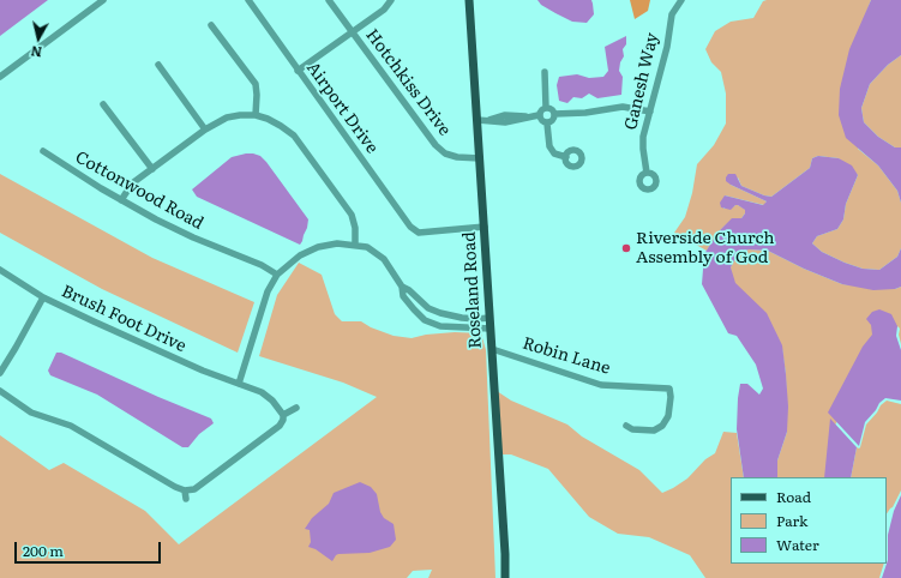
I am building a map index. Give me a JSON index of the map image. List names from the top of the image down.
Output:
{
  "streets": {
    "main road": ["Roseland Road"],
    "street": [
      "Ganesh Way",
      "Hotchkiss Drive",
      "Airport Drive",
      "Cottonwood Road",
      "Brush Foot Drive",
      "Robin Lane"
    ]
  },
  "crossings": [
    ["Hotchkiss Drive", "Roseland Road"],
    ["Airport Drive", "Roseland Road"],
    ["Roseland Road", "Robin Lane"]
  ],
  "places": ["Riverside Church Assembly of God"],
  "legend": ["Road", "Park", "Water"],
  "scale_bar": "200 m",
  "north": "bottom"
}
